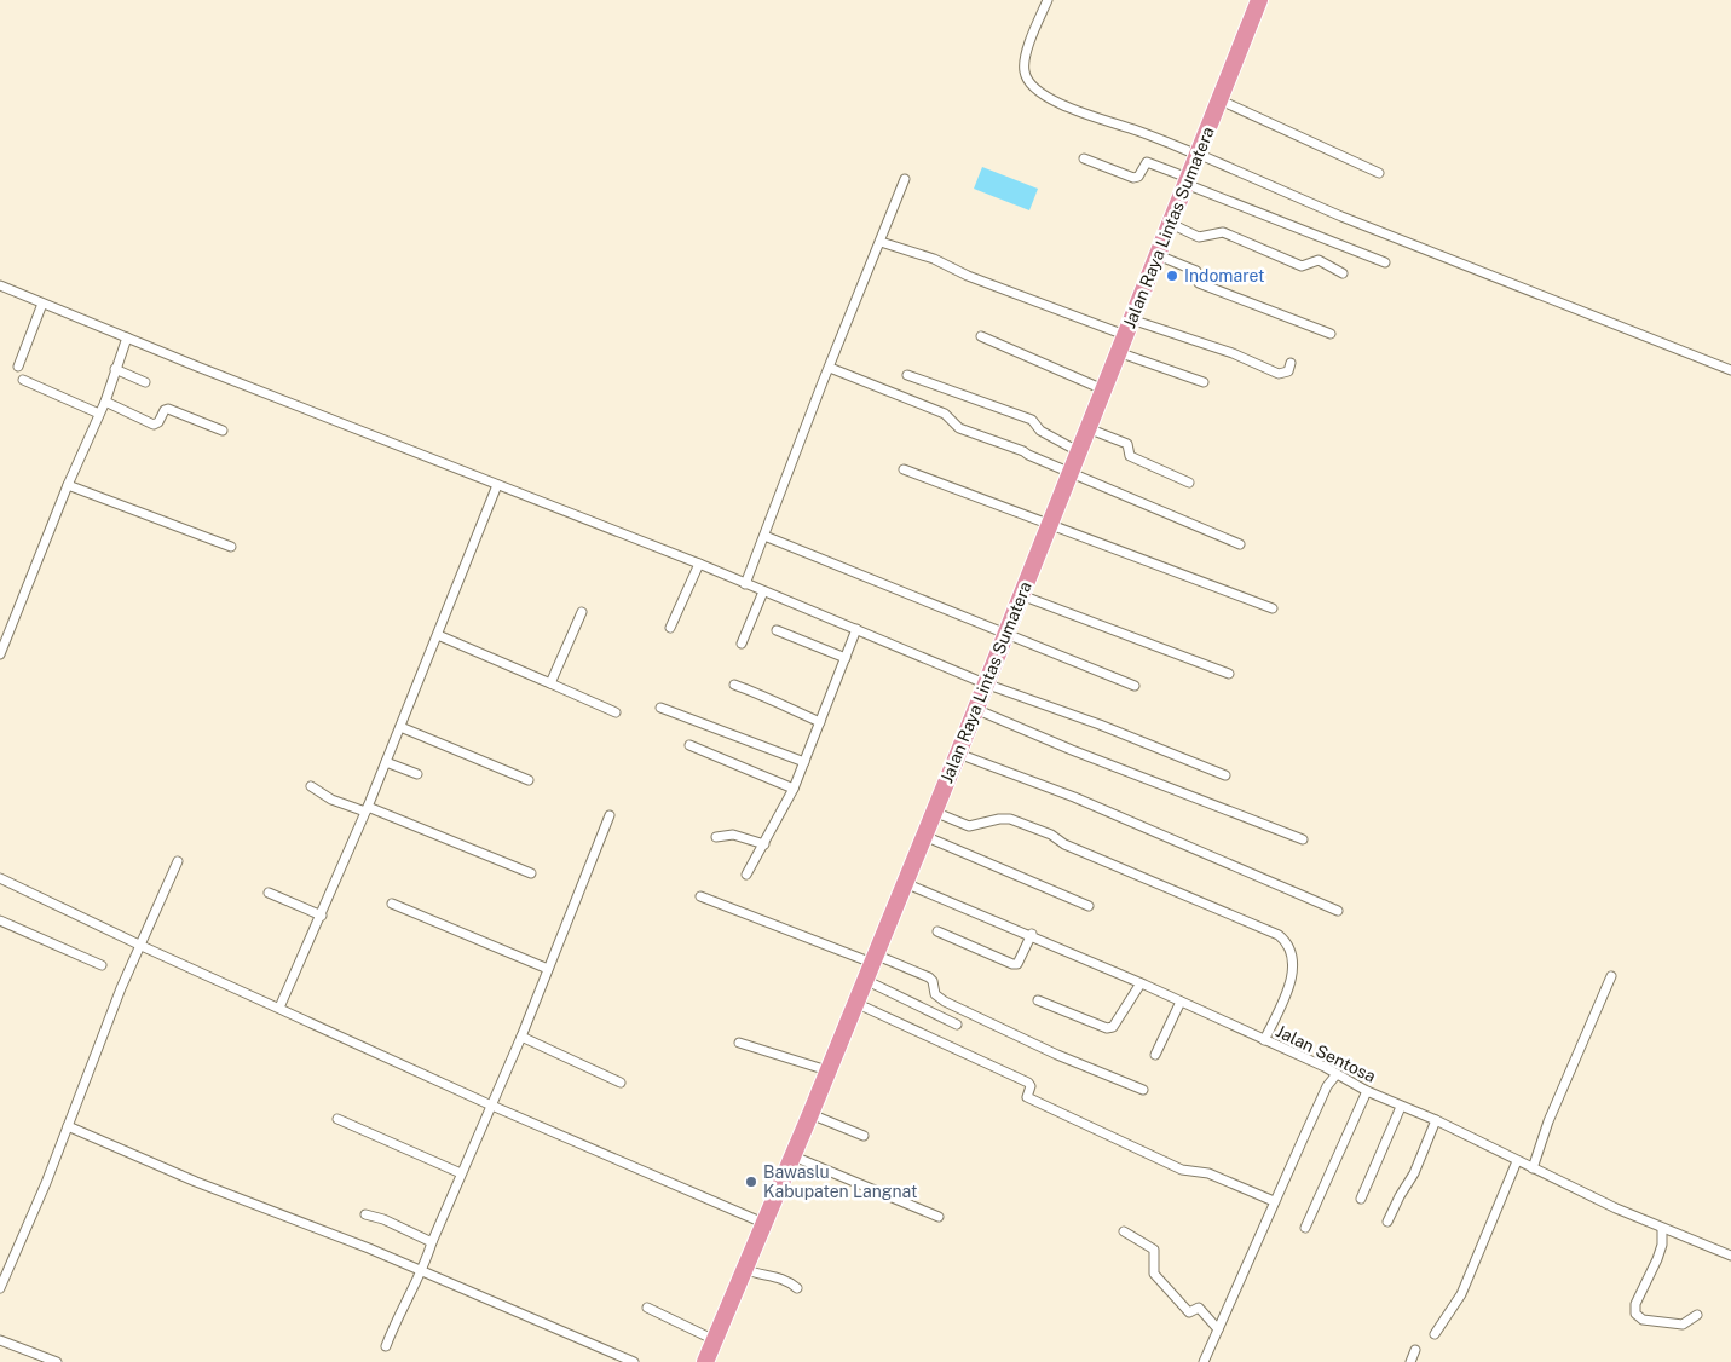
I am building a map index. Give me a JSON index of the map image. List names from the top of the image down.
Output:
{
  "streets": {
    "highway": ["Jalan Raya Lintas Sumatera"],
    "street": ["Jalan Sentosa"]
  },
  "crossings": [
    ["Jalan Raya Lintas Sumatera", "Jalan Sentosa"]
  ],
  "places": ["Indomaret", "Bawaslu Kabupaten Langnat"]
}
